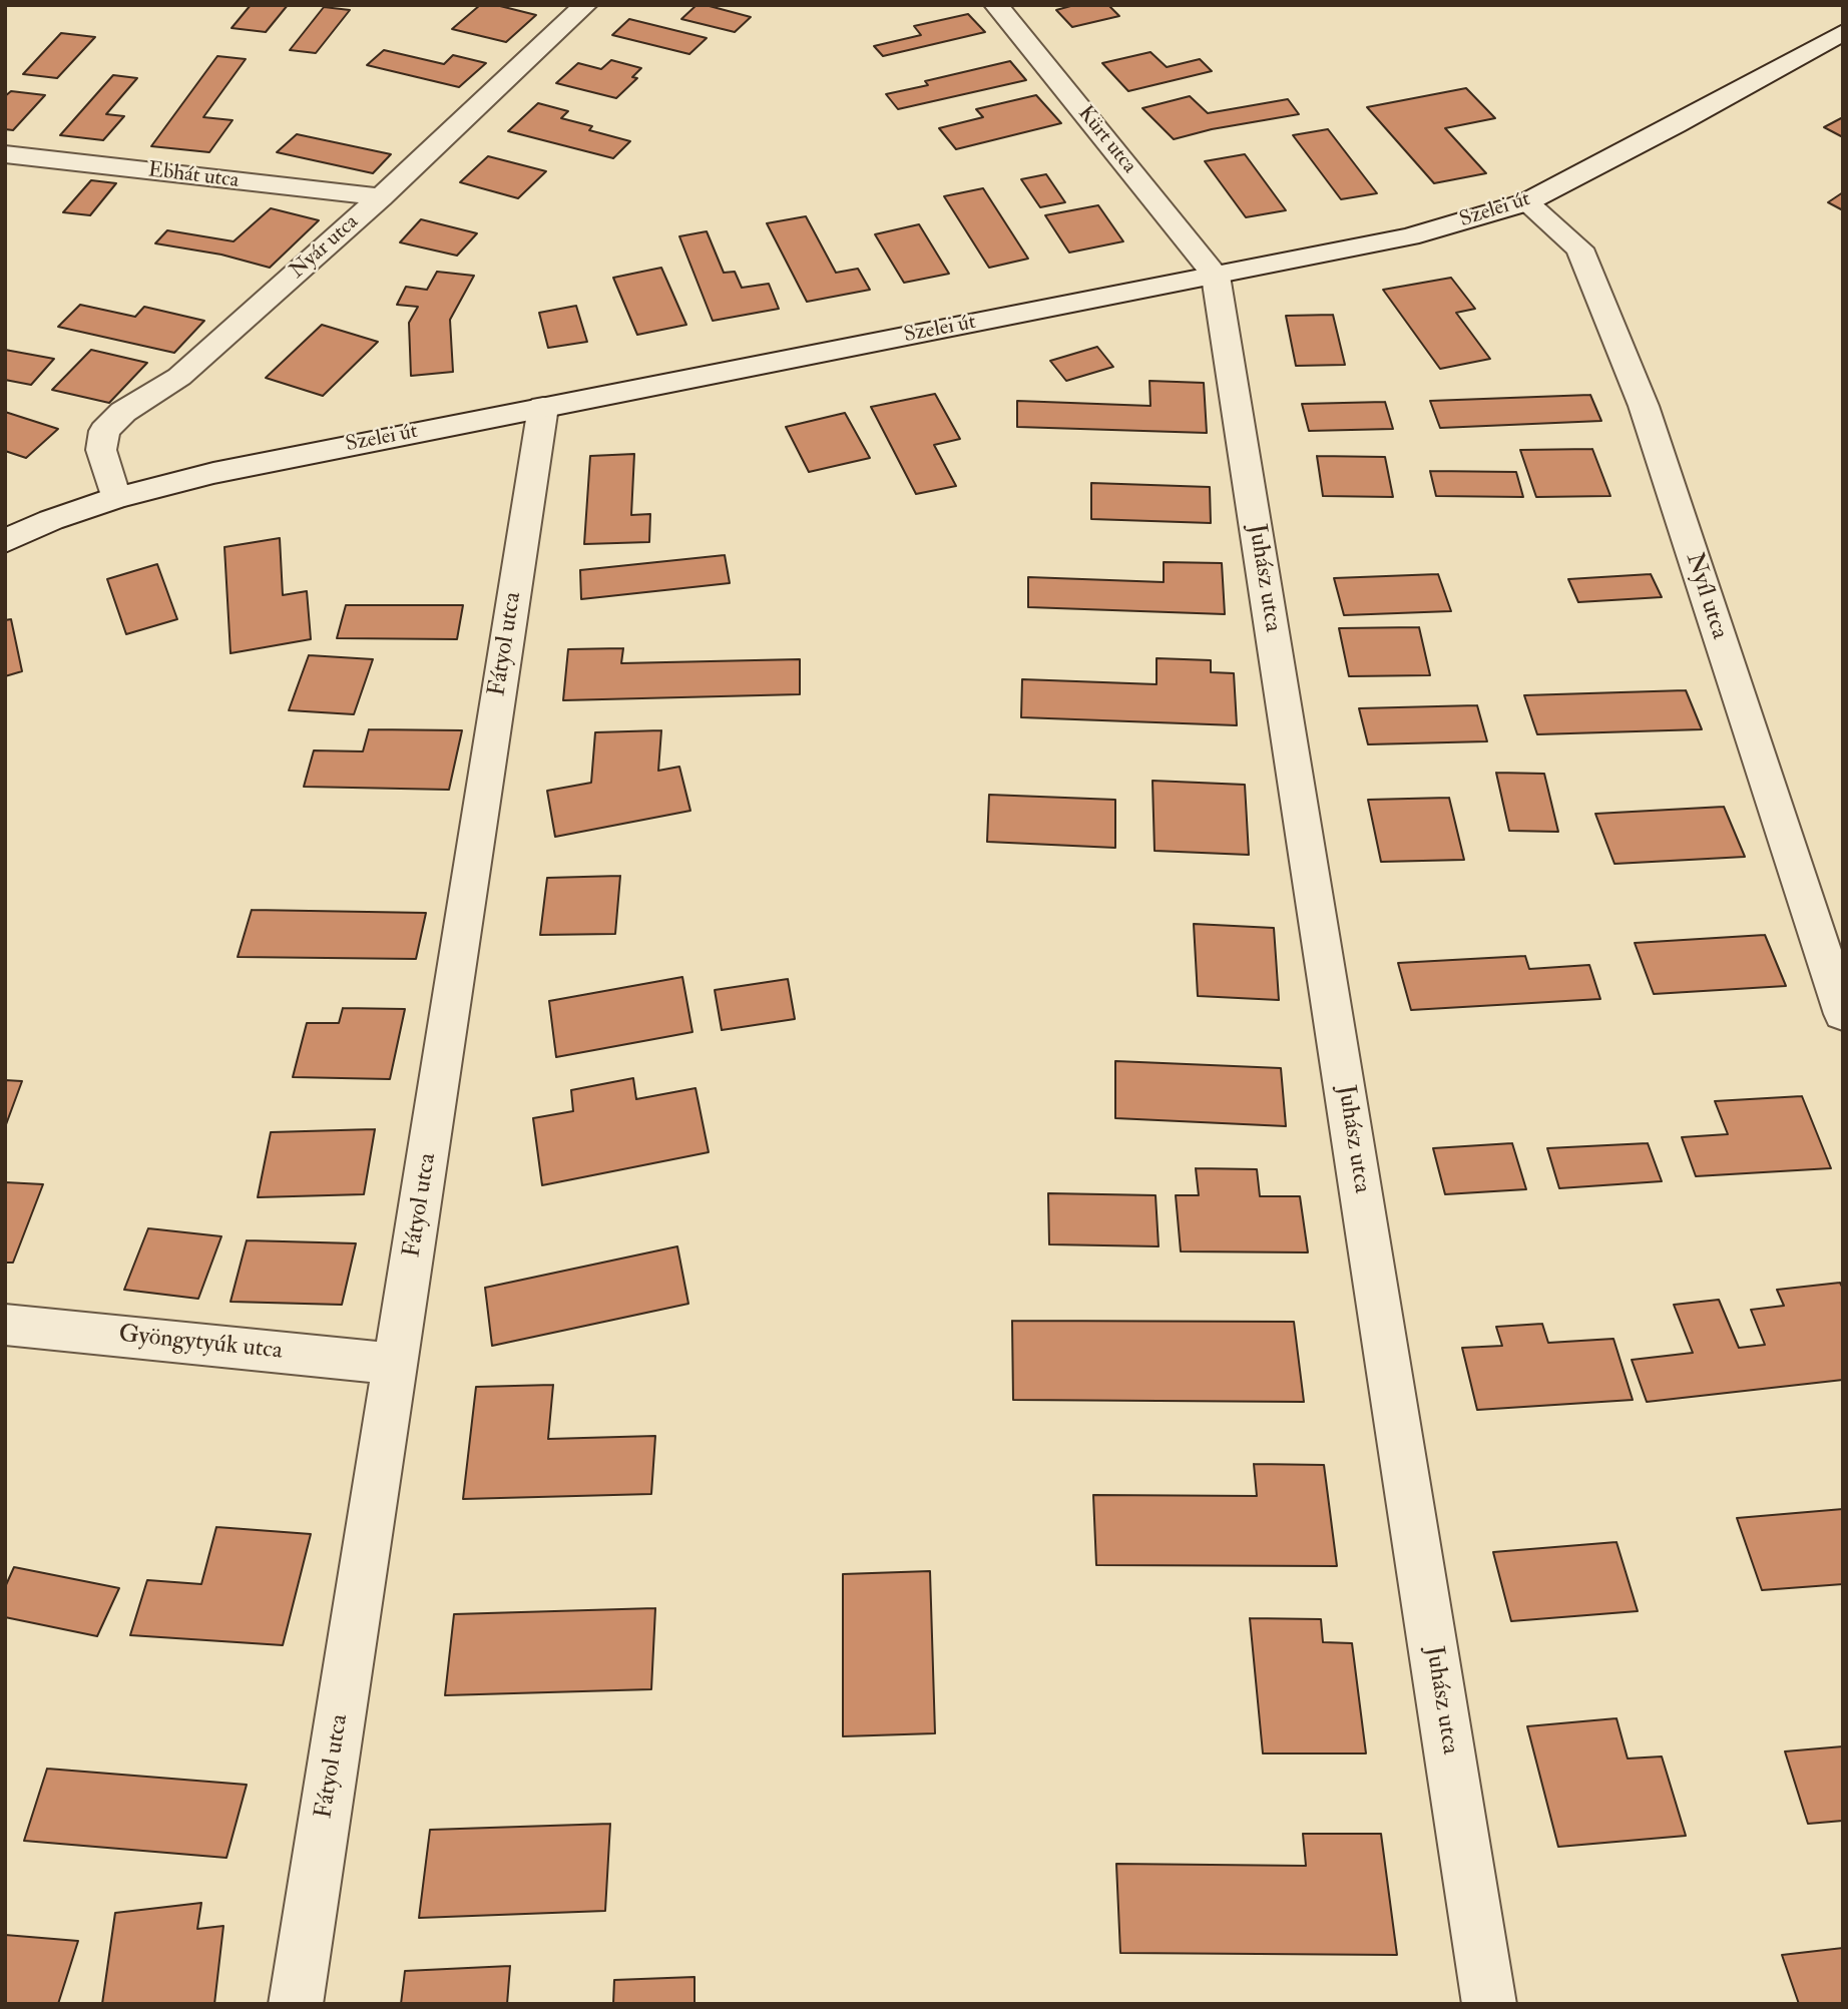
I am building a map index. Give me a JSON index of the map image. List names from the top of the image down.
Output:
{
  "streets": {
    "street": [
      "Kürt utca",
      "Ebhát utca",
      "Szelei út",
      "Nyár utca",
      "Juhász utca",
      "Nyíl utca",
      "Fátyol utca",
      "Gyöngytyúk utca"
    ]
  },
  "crossings": [
    ["Kürt utca", "Szelei út"],
    ["Kürt utca", "Juhász utca"],
    ["Ebhát utca", "Nyár utca"],
    ["Szelei út", "Nyár utca"],
    ["Szelei út", "Juhász utca"],
    ["Szelei út", "Nyíl utca"],
    ["Szelei út", "Fátyol utca"],
    ["Fátyol utca", "Gyöngytyúk utca"]
  ]
}
